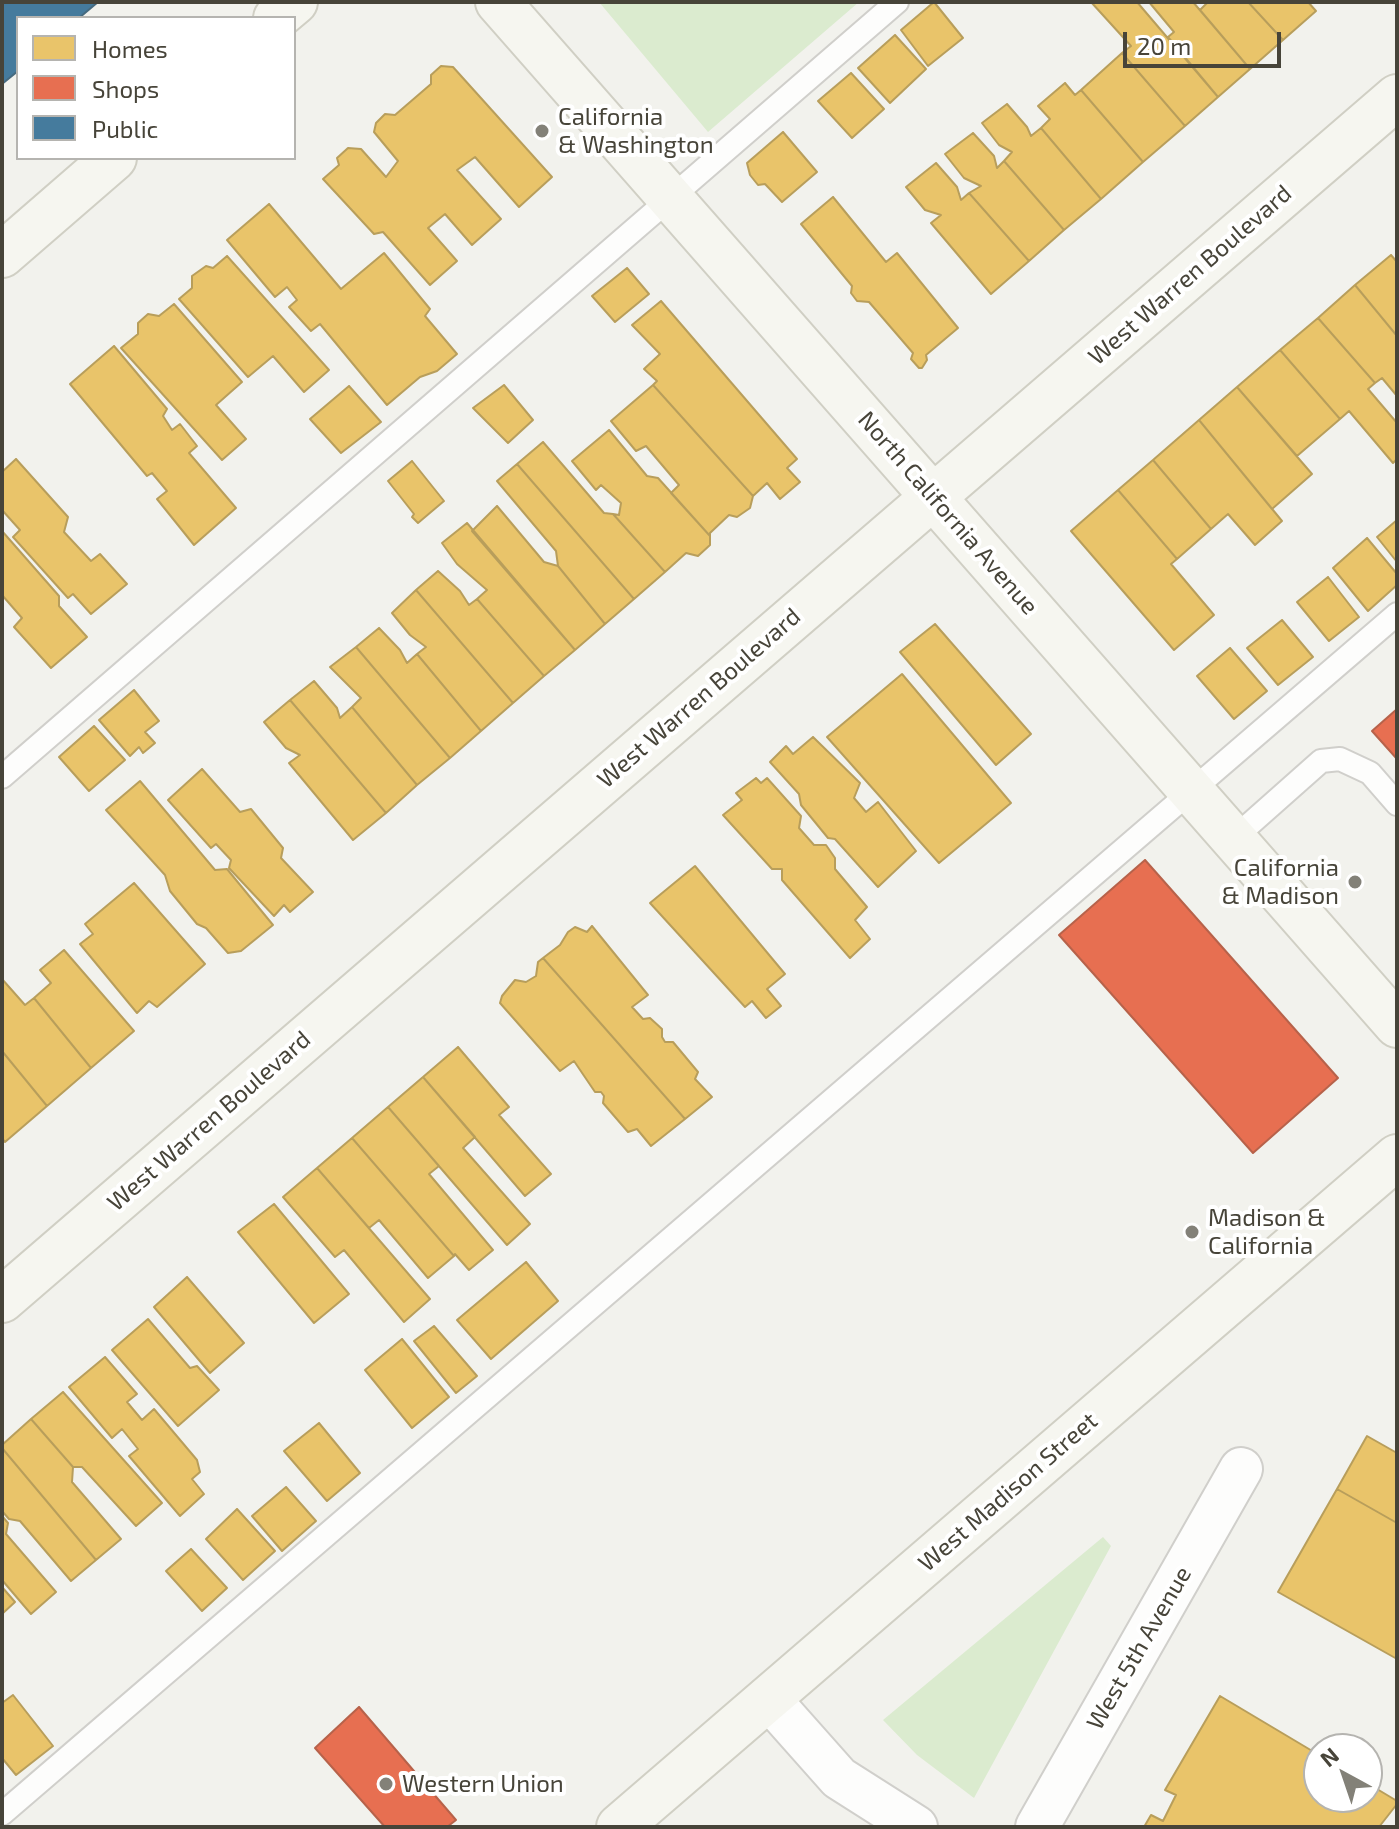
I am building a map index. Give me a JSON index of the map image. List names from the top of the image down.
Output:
{
  "streets": {
    "street": [
      "West Warren Boulevard",
      "North California Avenue",
      "West Madison Street",
      "West 5th Avenue"
    ]
  },
  "crossings": [
    ["West Warren Boulevard", "North California Avenue"]
  ],
  "places": [
    "California & Washington",
    "California & Madison",
    "Madison & California",
    "Western Union"
  ],
  "legend": ["Homes", "Shops", "Public"],
  "scale_bar": "20 m",
  "north": "top left"
}
